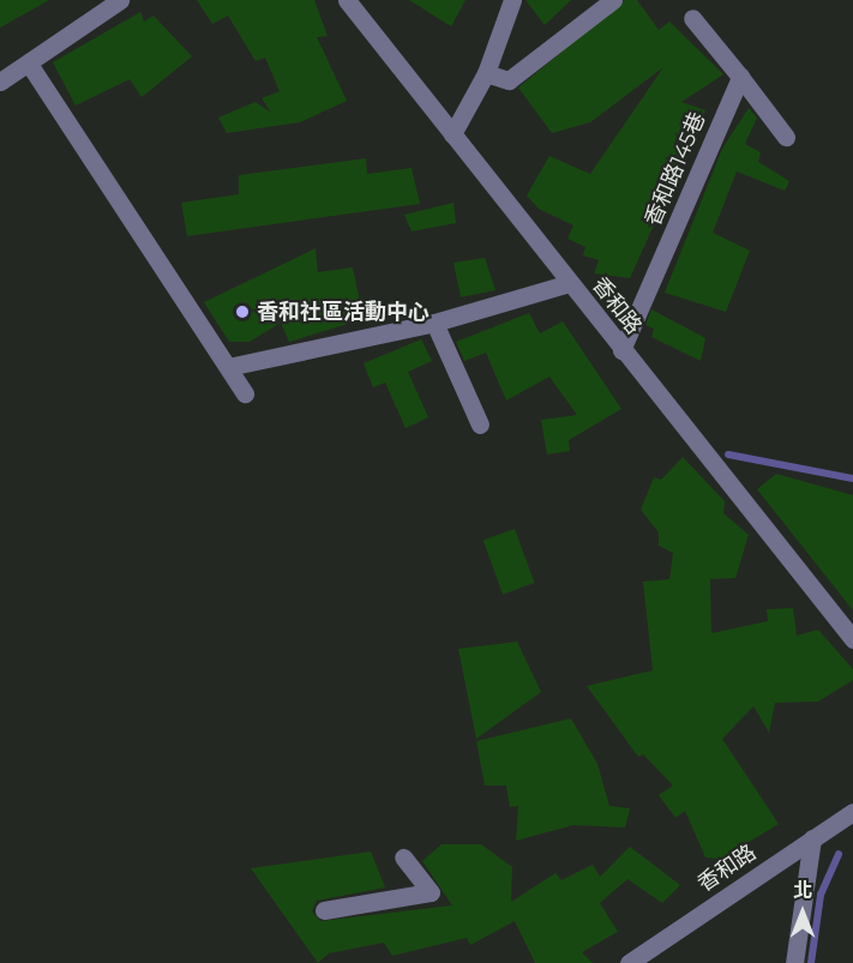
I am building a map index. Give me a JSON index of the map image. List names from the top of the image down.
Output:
{
  "streets": {
    "street": ["香和路145巷", "香和路"]
  },
  "crossings": [
    ["香和路145巷", "香和路"]
  ],
  "places": ["香和社區活動中心"],
  "north": "top"
}
